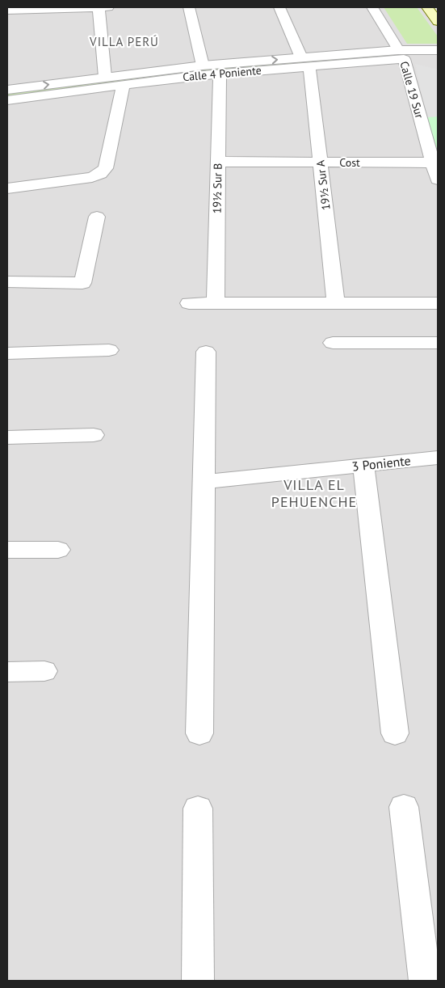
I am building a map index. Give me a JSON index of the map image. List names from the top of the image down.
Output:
{
  "streets": {
    "street": [
      "Calle 4 Poniente",
      "Calle 19 Sur",
      "Cost",
      "19½ Sur A",
      "19½ Sur B",
      "3 Poniente"
    ]
  },
  "crossings": [
    ["Calle 4 Poniente", "Calle 19 Sur"],
    ["Calle 4 Poniente", "19½ Sur A"],
    ["Calle 4 Poniente", "19½ Sur B"],
    ["Calle 19 Sur", "Cost"],
    ["Cost", "19½ Sur A"],
    ["Cost", "19½ Sur B"]
  ],
  "districts": ["VILLA PERÚ", "VILLA EL PEHUENCHE"]
}
